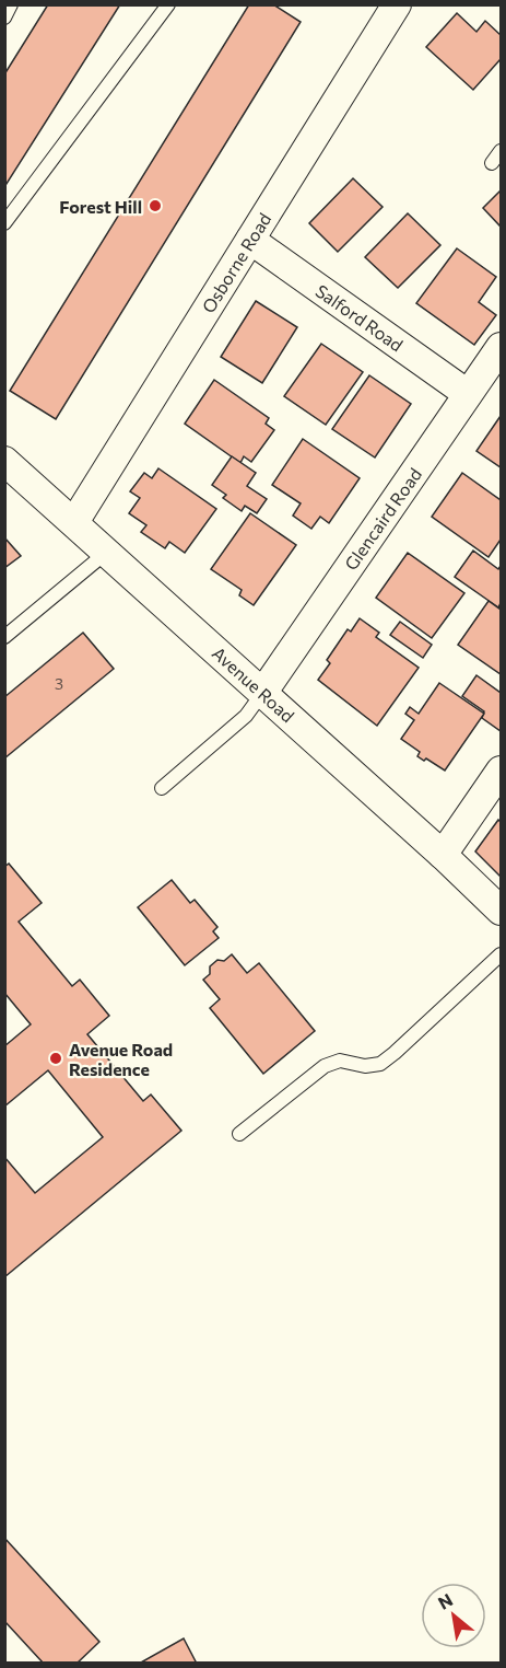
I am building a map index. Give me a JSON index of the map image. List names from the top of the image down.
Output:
{
  "streets": {
    "street": [
      "Osborne Road",
      "Salford Road",
      "Glencaird Road",
      "Avenue Road"
    ]
  },
  "crossings": [
    ["Osborne Road", "Salford Road"],
    ["Osborne Road", "Avenue Road"],
    ["Salford Road", "Glencaird Road"],
    ["Glencaird Road", "Avenue Road"]
  ],
  "places": ["Forest Hill", "Avenue Road Residence"],
  "house_numbers": ["3"],
  "north": "top left"
}
